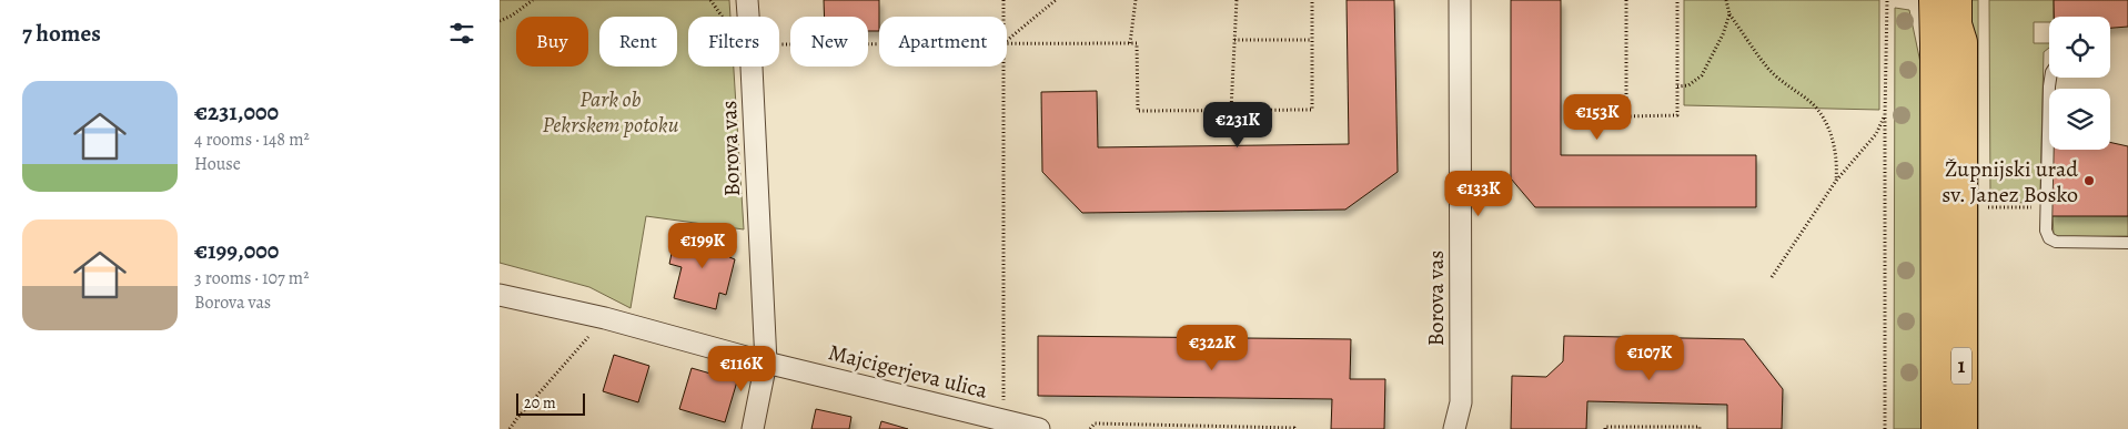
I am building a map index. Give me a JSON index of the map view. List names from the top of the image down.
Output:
{
  "streets": {
    "main road": ["1"],
    "street": ["Borova vas", "Majcigerjeva ulica"]
  },
  "crossings": [
    ["Borova vas", "Majcigerjeva ulica"]
  ],
  "parks": ["Park ob Pekrskem potoku"],
  "places": ["Župnijski urad sv. Janez Bosko"],
  "scale_bar": "20 m",
  "page": {
    "heading": "7 homes",
    "chip": [
      "Buy",
      "Rent",
      "Filters",
      "New",
      "Apartment"
    ],
    "list": [
      {
        "name": "€231,000",
        "note": "4 rooms · 148 m² · House"
      },
      {
        "name": "€199,000",
        "note": "3 rooms · 107 m² · Borova vas"
      }
    ],
    "price": [
      "€153K",
      "€231K",
      "€133K",
      "€199K",
      "€322K",
      "€107K",
      "€116K"
    ],
    "scale": "20 m"
  }
}
